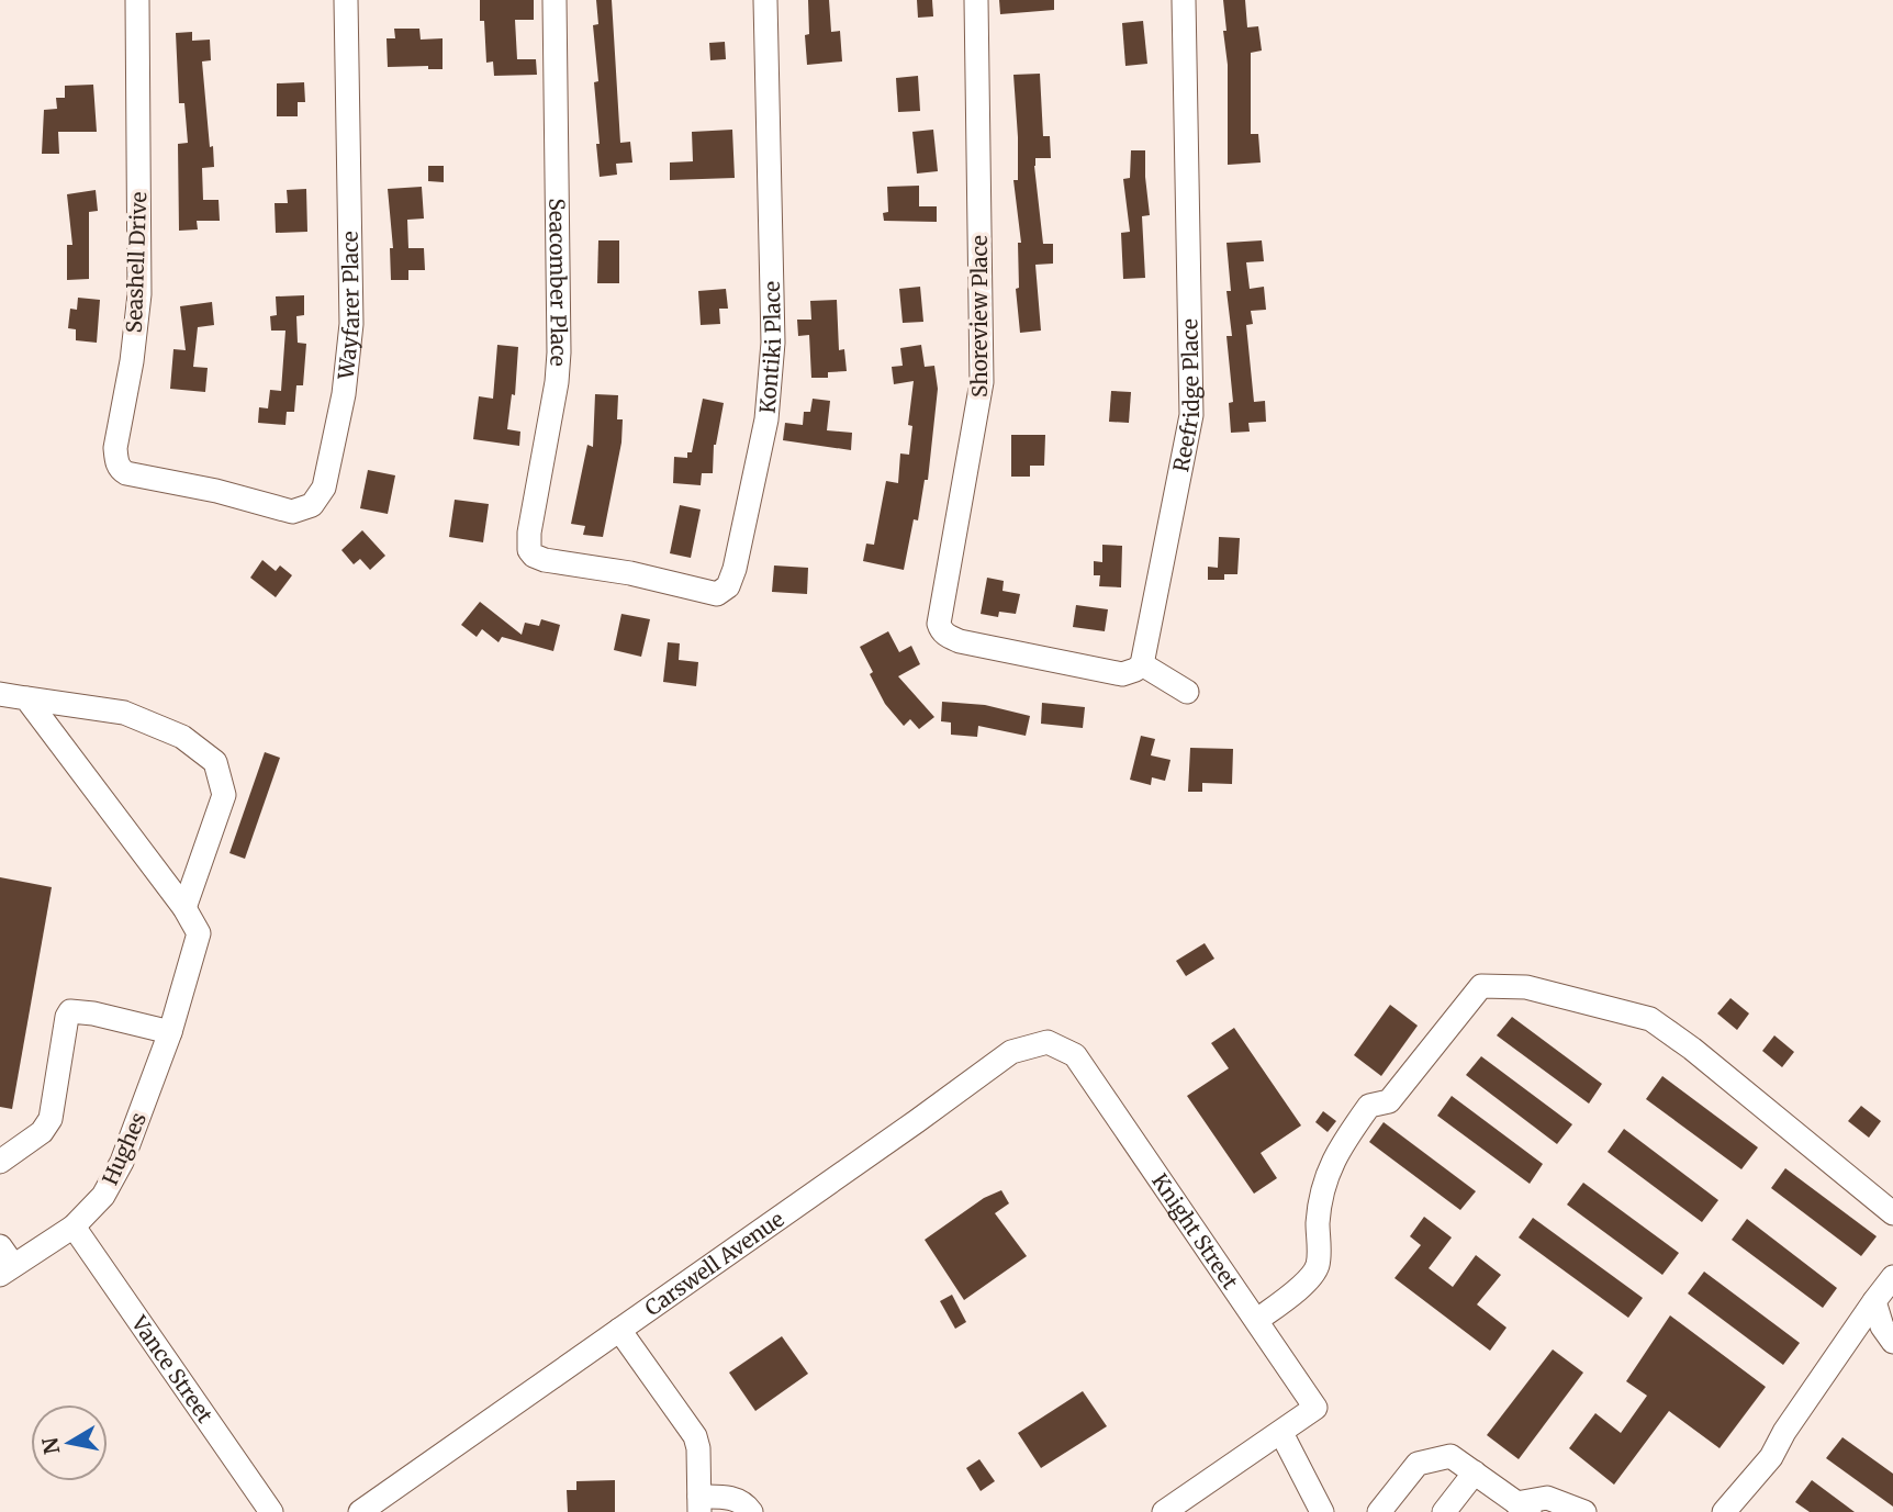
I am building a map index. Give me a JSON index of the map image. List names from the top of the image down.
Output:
{
  "streets": {
    "street": [
      "Seashell Drive",
      "Seacomber Place",
      "Wayfarer Place",
      "Shoreview Place",
      "Kontiki Place",
      "Reefridge Place",
      "Hughes",
      "Knight Street",
      "Carswell Avenue",
      "Vance Street"
    ]
  },
  "crossings": [
    ["Seashell Drive", "Wayfarer Place"],
    ["Seacomber Place", "Kontiki Place"],
    ["Shoreview Place", "Reefridge Place"],
    ["Hughes", "Vance Street"],
    ["Knight Street", "Carswell Avenue"]
  ],
  "north": "left"
}
